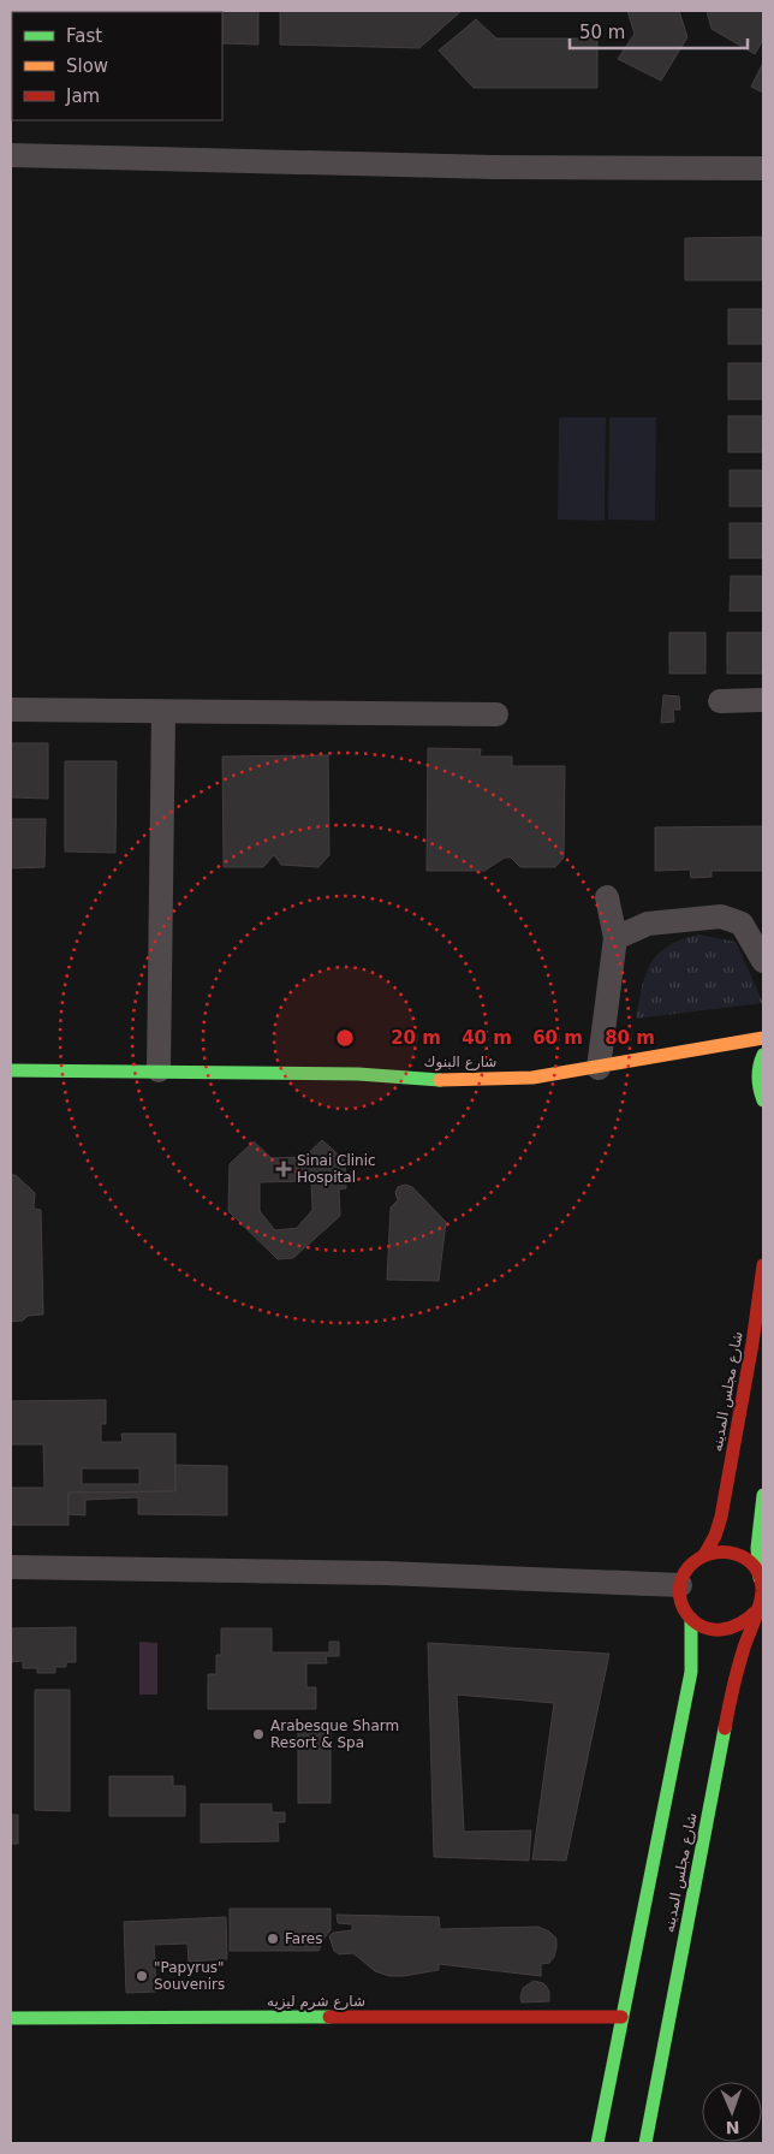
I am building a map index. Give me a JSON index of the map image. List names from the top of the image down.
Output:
{
  "streets": {
    "main road": ["شارع البنوك", "شارع مجلس المدينه", "شارع شرم ليزيه"]
  },
  "crossings": [
    ["شارع مجلس المدينه", "شارع شرم ليزيه"]
  ],
  "places": {
    "health": ["Sinai Clinic Hospital"],
    "other": ["Arabesque Sharm Resort & Spa", "Fares", "\"Papyrus\" Souvenirs"]
  },
  "legend": ["Fast", "Slow", "Jam"],
  "scale_bar": "50 m",
  "north": "bottom",
  "rings": [
    "20 m",
    "40 m",
    "60 m",
    "80 m"
  ]
}
